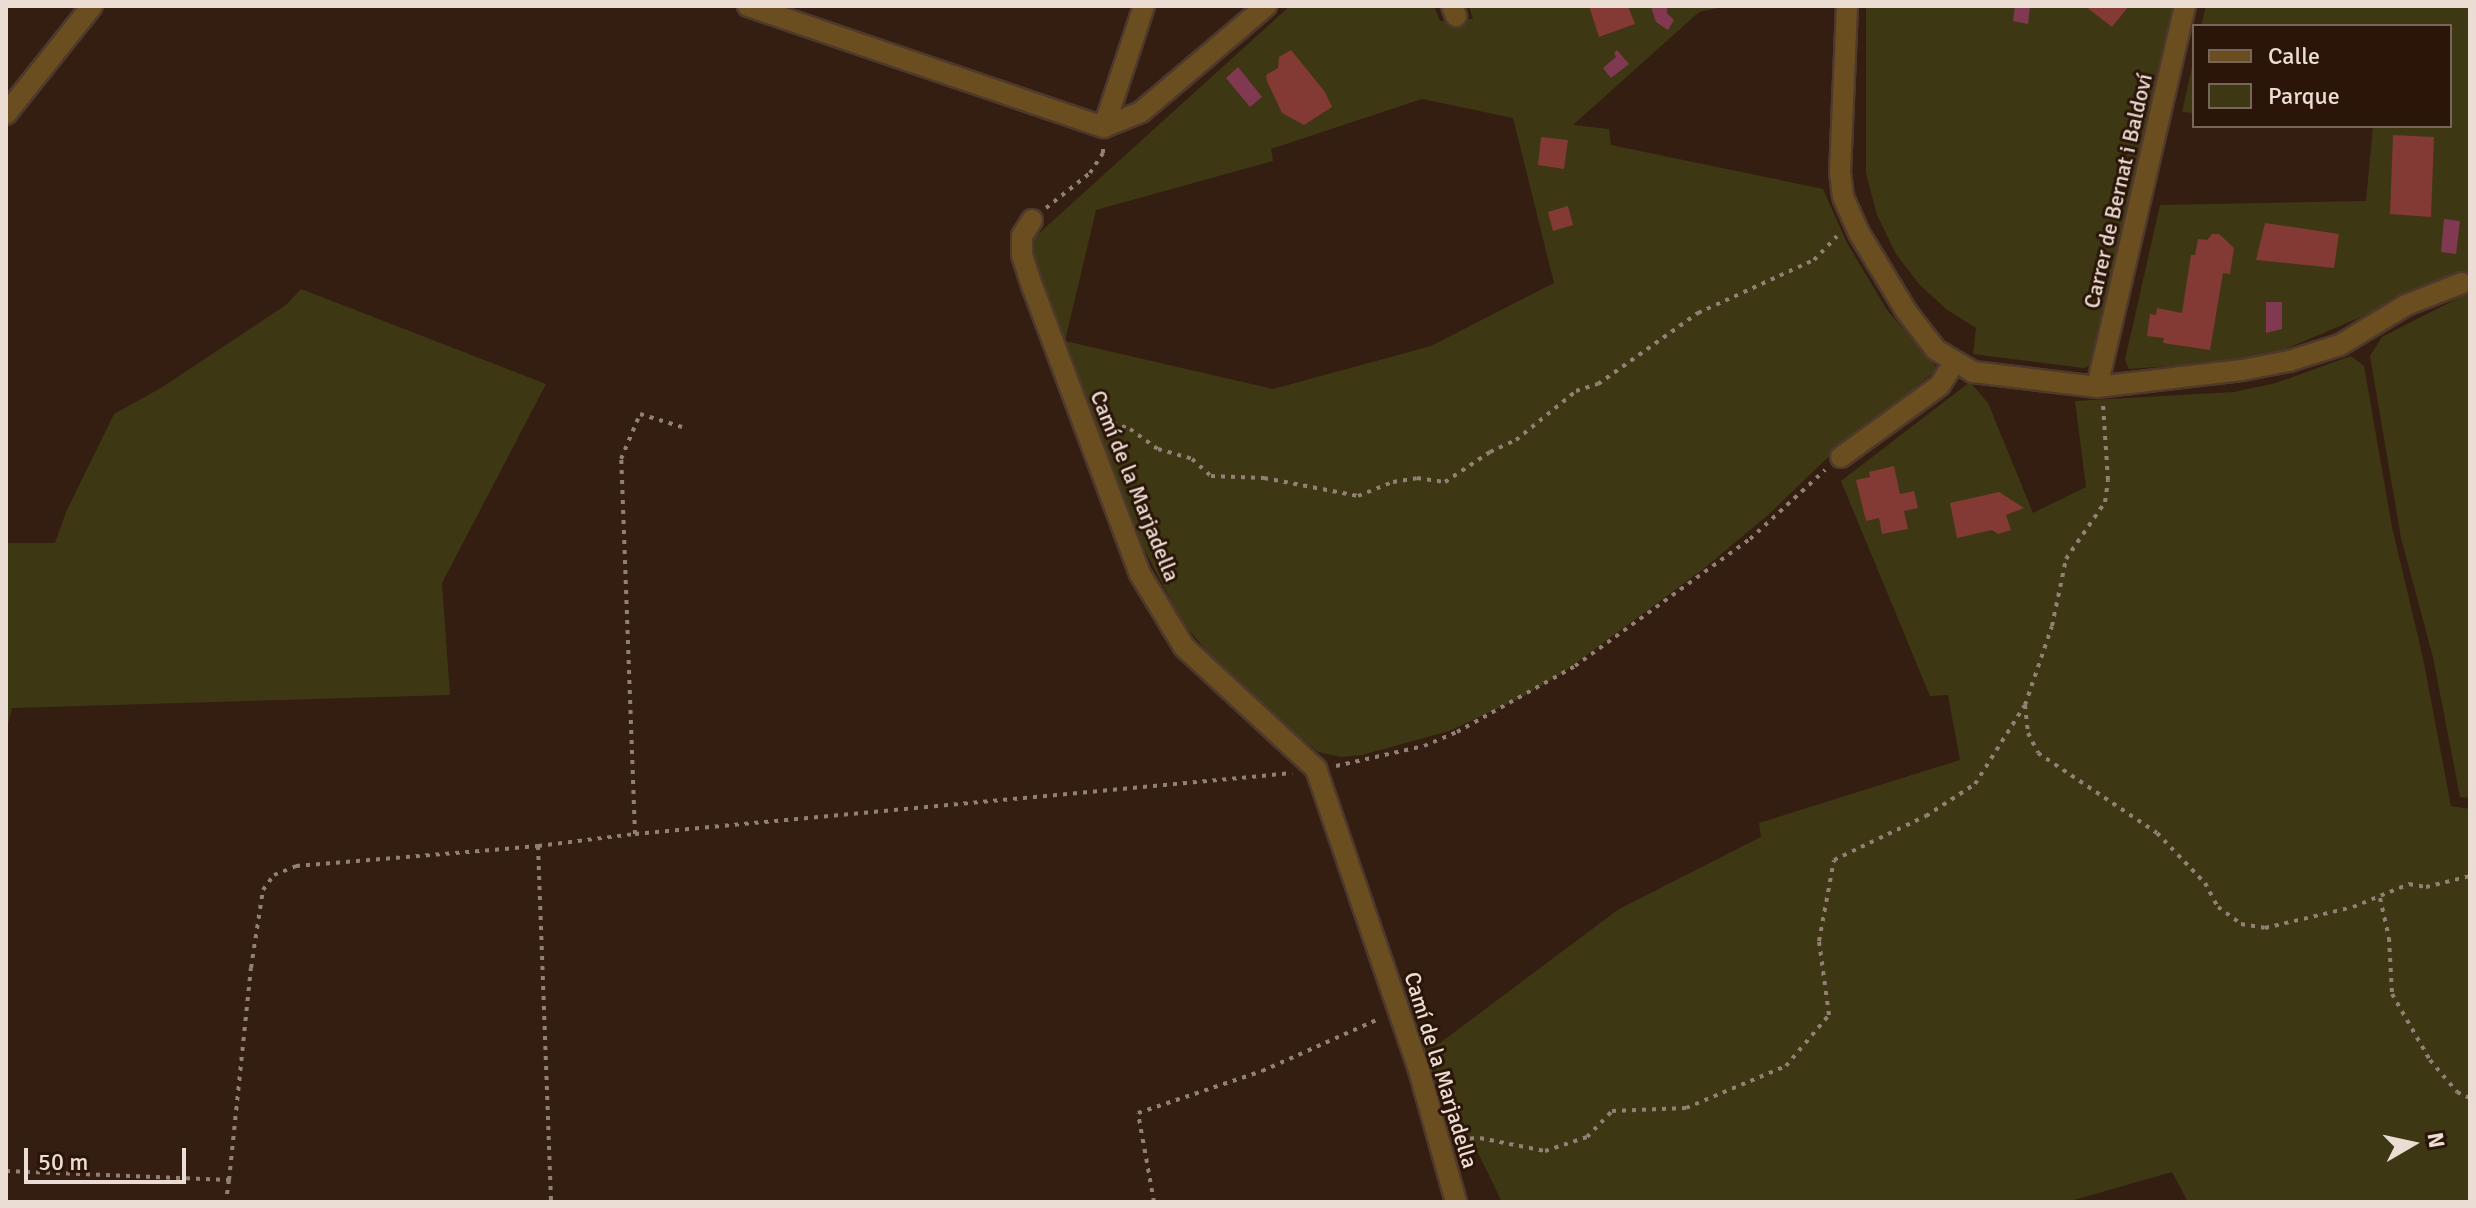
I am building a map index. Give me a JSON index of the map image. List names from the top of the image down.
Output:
{
  "streets": {
    "street": ["Carrer de Bernat i Baldoví", "Camí de la Marjadella"]
  },
  "legend": ["Calle", "Parque"],
  "scale_bar": "50 m",
  "north": "right"
}
